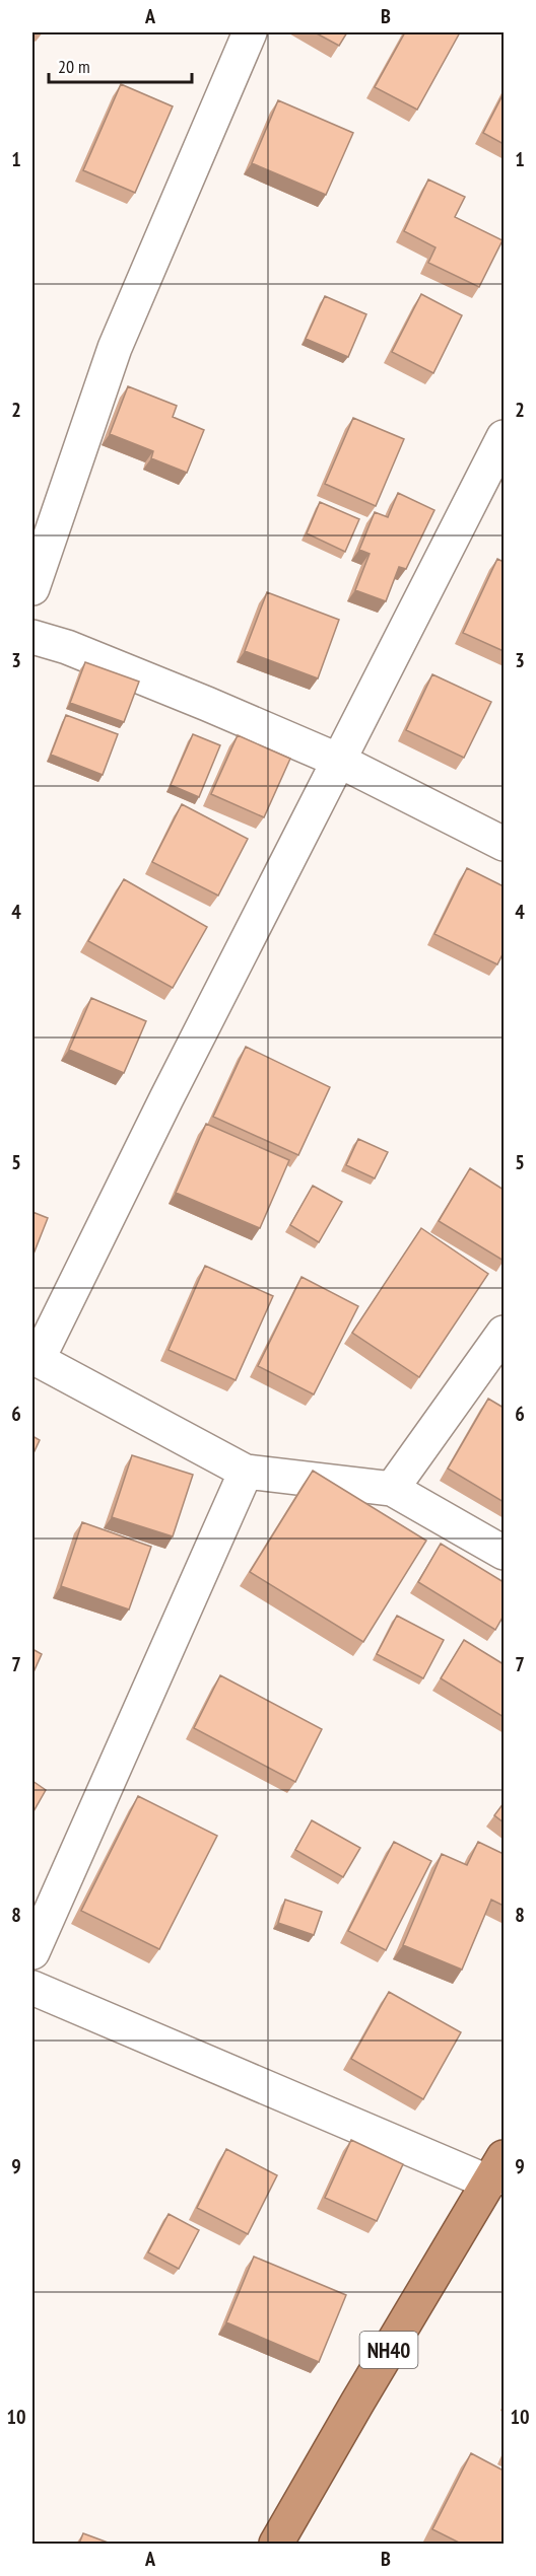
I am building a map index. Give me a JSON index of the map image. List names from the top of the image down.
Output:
{
  "streets": {
    "highway": ["NH40"]
  },
  "scale_bar": "20 m",
  "grid": {
    "columns": ["A", "B"],
    "rows": [
      "1",
      "2",
      "3",
      "4",
      "5",
      "6",
      "7",
      "8",
      "9",
      "10"
    ]
  }
}
